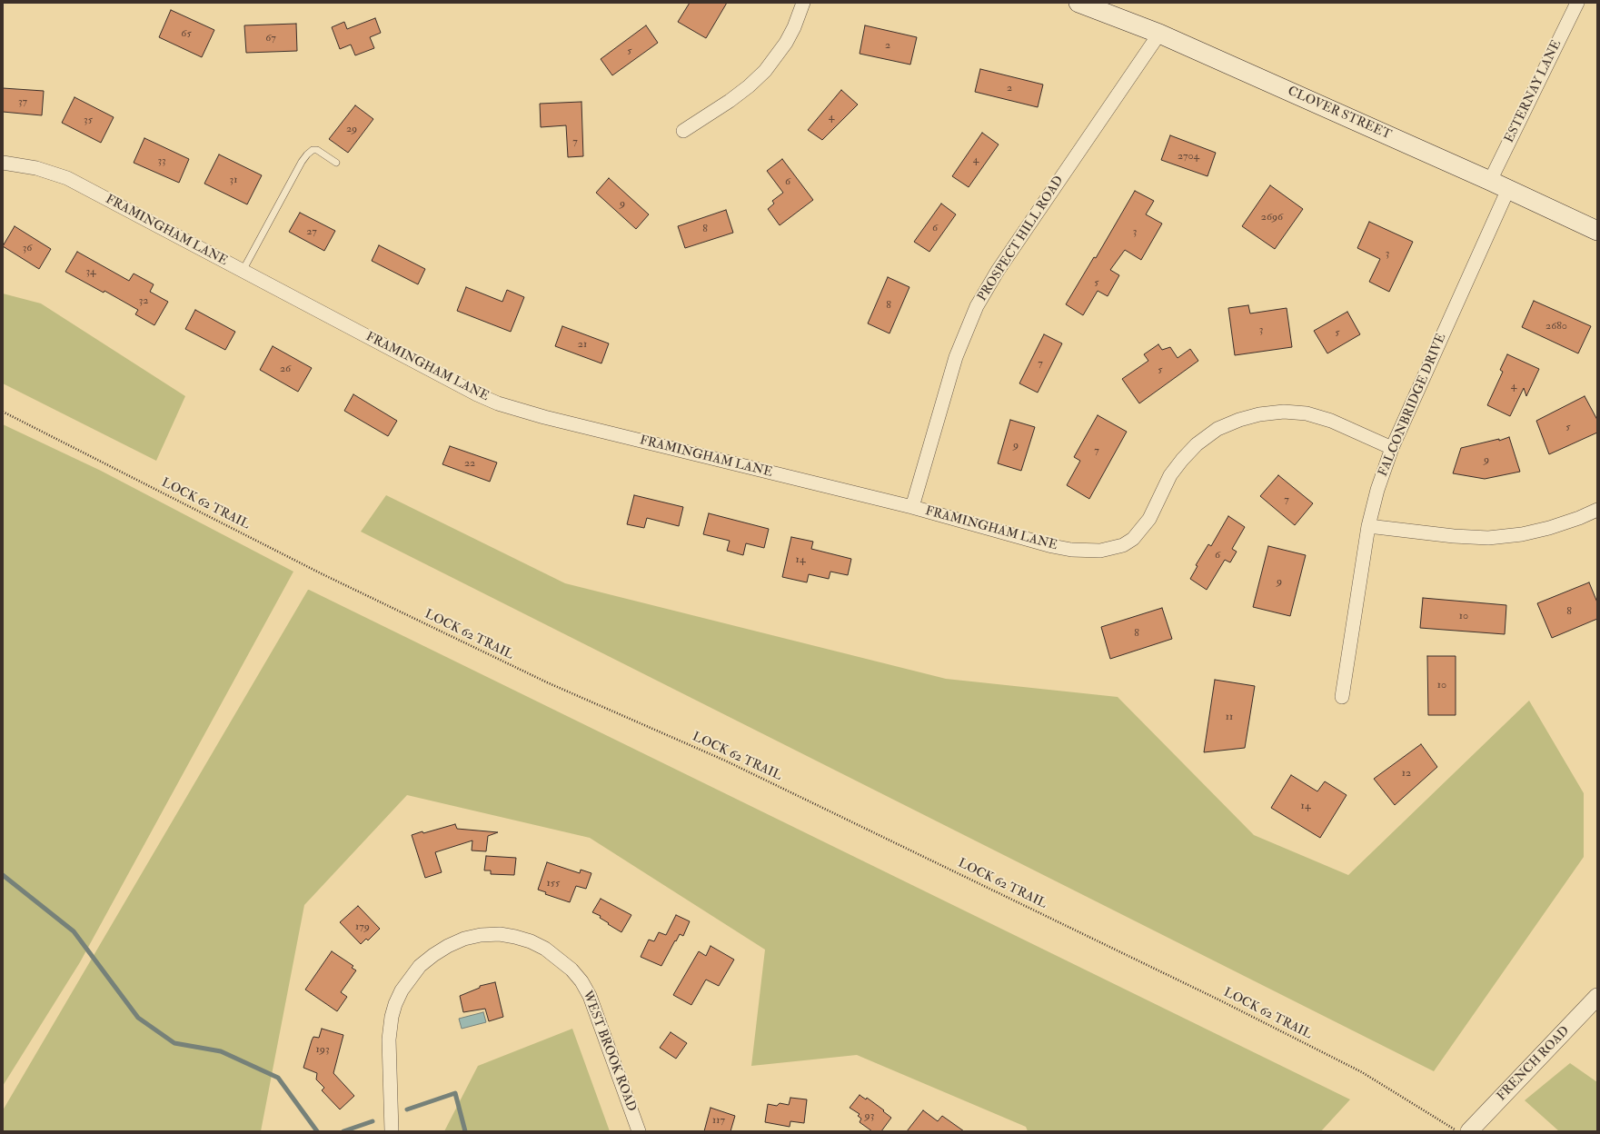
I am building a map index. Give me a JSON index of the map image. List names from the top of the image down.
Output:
{
  "streets": {
    "main road": ["CLOVER STREET"],
    "street": [
      "ESTERNAY LANE",
      "FRAMINGHAM LANE",
      "PROSPECT HILL ROAD",
      "FALCONBRIDGE DRIVE",
      "WEST BROOK ROAD",
      "FRENCH ROAD"
    ],
    "path": ["LOCK 62 TRAIL"]
  },
  "crossings": [
    ["ESTERNAY LANE", "CLOVER STREET"],
    ["CLOVER STREET", "PROSPECT HILL ROAD"],
    ["CLOVER STREET", "FALCONBRIDGE DRIVE"],
    ["FRAMINGHAM LANE", "PROSPECT HILL ROAD"],
    ["FRAMINGHAM LANE", "FALCONBRIDGE DRIVE"]
  ],
  "house_numbers": [
    "65",
    "67",
    "2",
    "5",
    "2",
    "37",
    "4",
    "35",
    "29",
    "7",
    "2704",
    "4",
    "33",
    "31",
    "6",
    "9",
    "2696",
    "6",
    "8",
    "27",
    "3",
    "36",
    "3",
    "34",
    "5",
    "32",
    "8",
    "2680",
    "3",
    "5",
    "21",
    "7",
    "26",
    "5",
    "4",
    "5",
    "9",
    "7",
    "9",
    "22",
    "7",
    "6",
    "14",
    "9",
    "8",
    "10",
    "8",
    "10",
    "11",
    "12",
    "14",
    "155",
    "179",
    "193",
    "93",
    "117"
  ]
}
